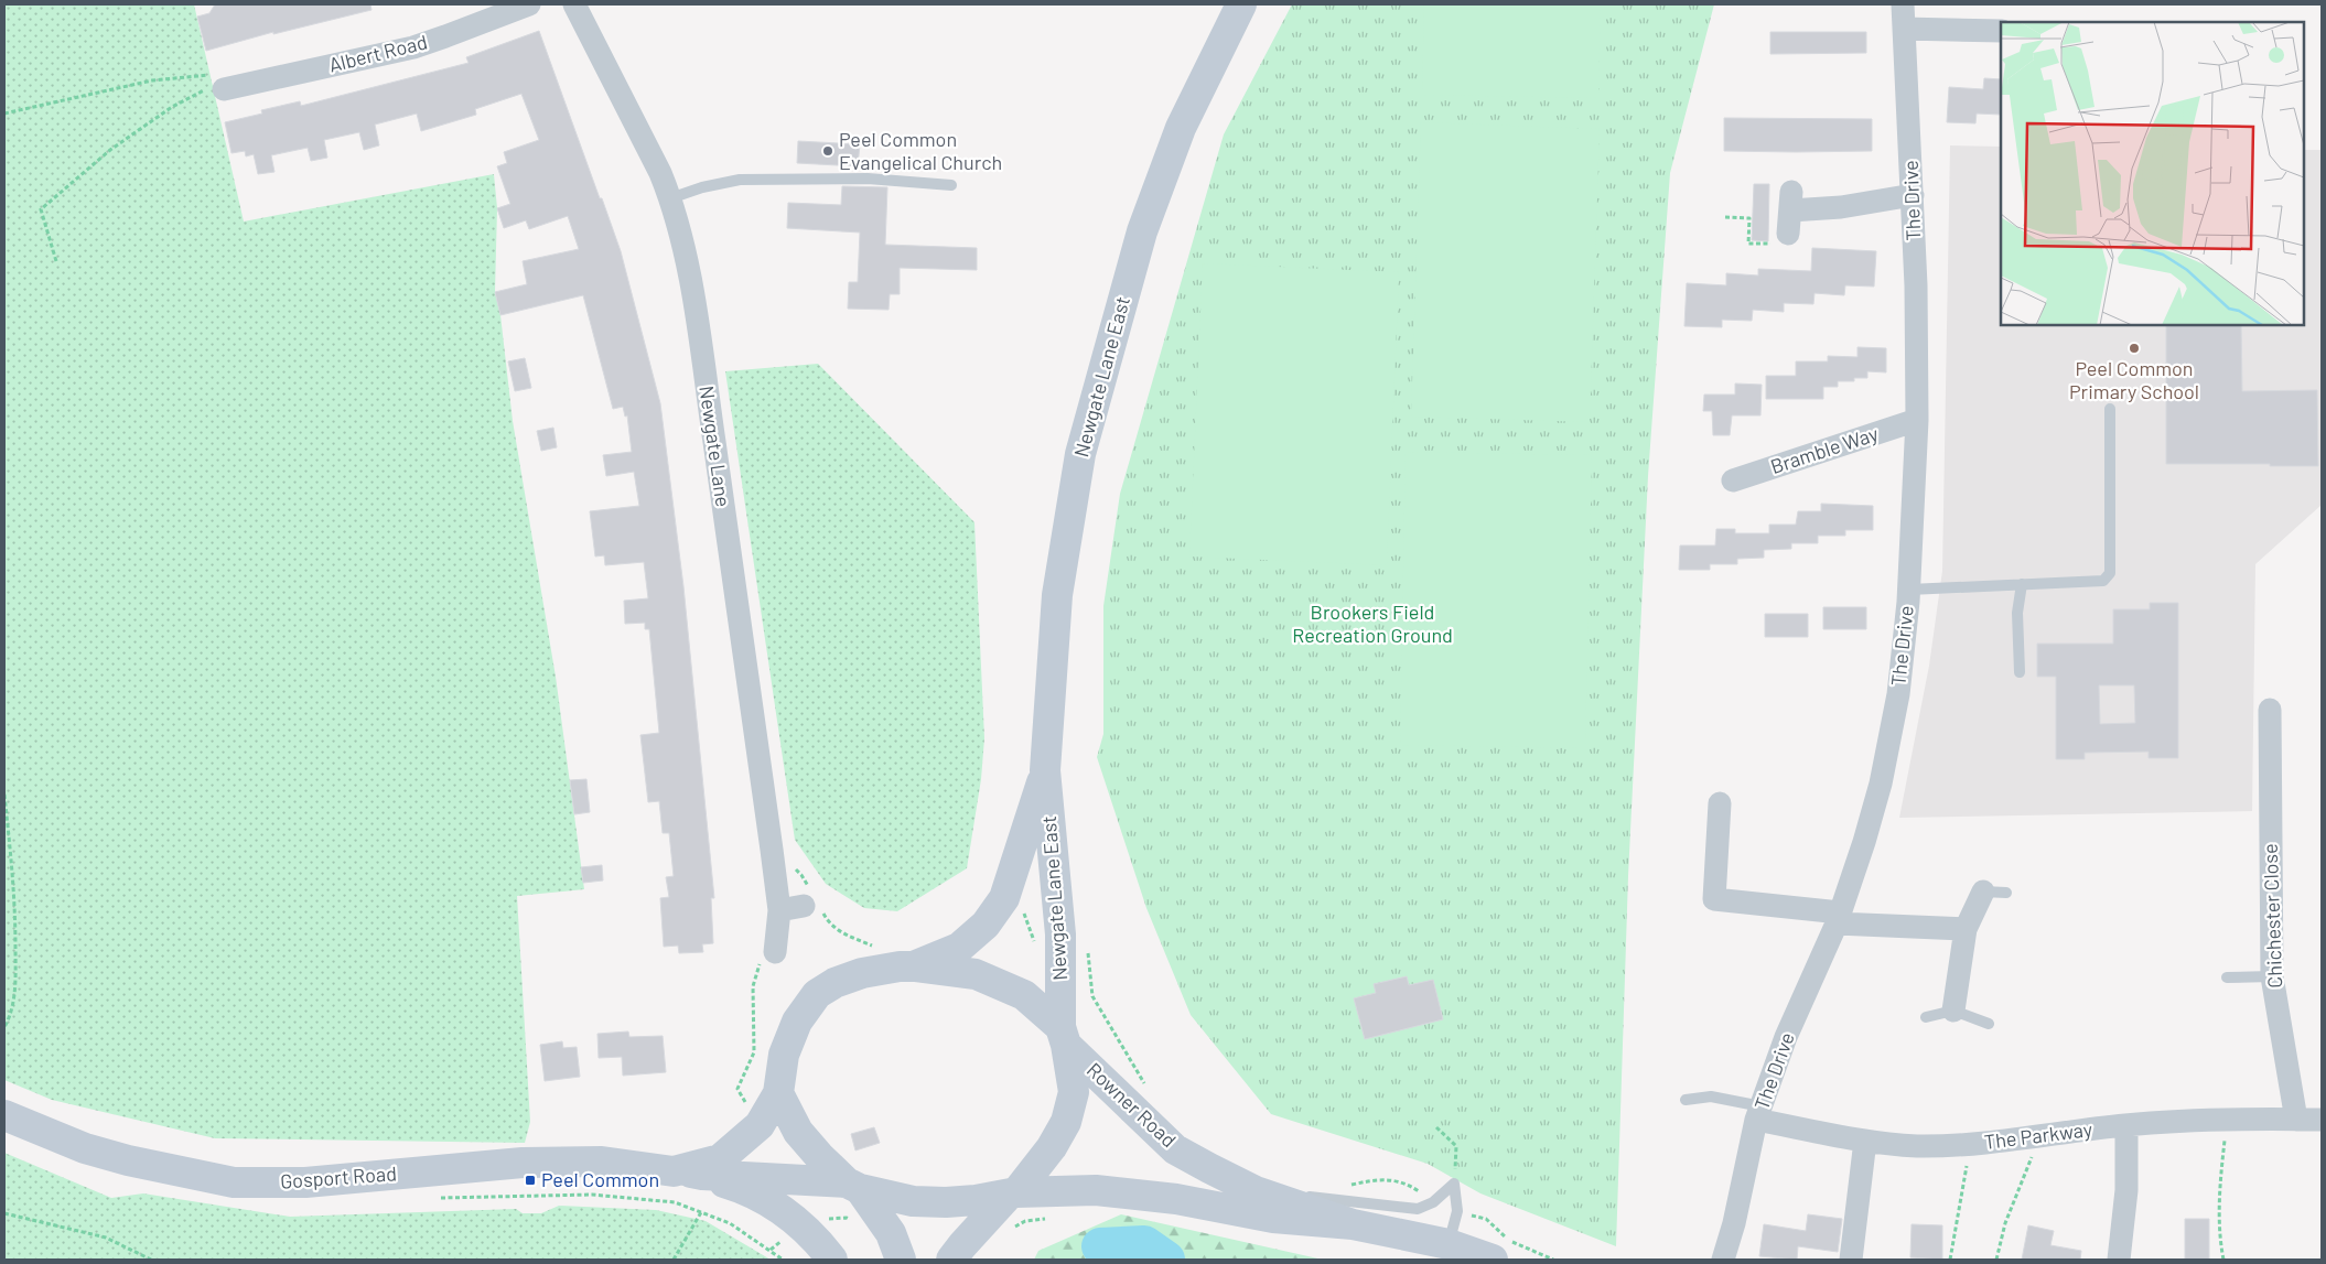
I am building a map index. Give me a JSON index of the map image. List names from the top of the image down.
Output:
{
  "streets": {
    "main road": ["Newgate Lane East", "Rowner Road", "Gosport Road"],
    "street": [
      "Albert Road",
      "The Drive",
      "Newgate Lane",
      "Bramble Way",
      "Chichester Close",
      "The Parkway"
    ]
  },
  "crossings": [
    ["The Drive", "Bramble Way"],
    ["The Drive", "The Parkway"],
    ["Newgate Lane East", "Rowner Road"],
    ["Chichester Close", "The Parkway"],
    ["Rowner Road", "Gosport Road"]
  ],
  "parks": ["Brookers Field Recreation Ground"],
  "places": {
    "other": ["Peel Common Evangelical Church", "Peel Common Primary School"],
    "transit": ["Peel Common"]
  }
}
